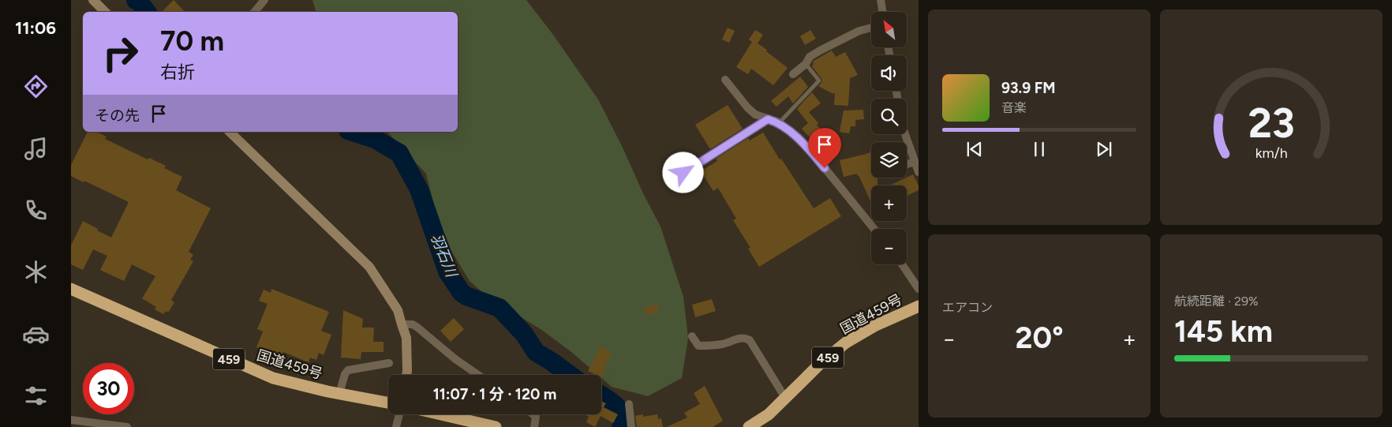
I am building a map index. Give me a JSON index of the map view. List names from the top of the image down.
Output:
{
  "streets": {
    "highway": ["国道459号", "459"]
  },
  "water": ["羽石川"],
  "north": "top left",
  "page": {
    "tabs": "11:06",
    "map_buttons": ["+", "−"],
    "turn": ["70 m", "右折"],
    "song": ["93.9 FM", "音楽"],
    "then": "その先",
    "tile": [
      "エアコン",
      ["航続距離 · 29%", "145 km"]
    ],
    "heat": ["−", "20°", "+"],
    "limit": "30",
    "trip": "11:07 · 1 分 · 120 m",
    "gauge": ["23", "km/h"]
  }
}
